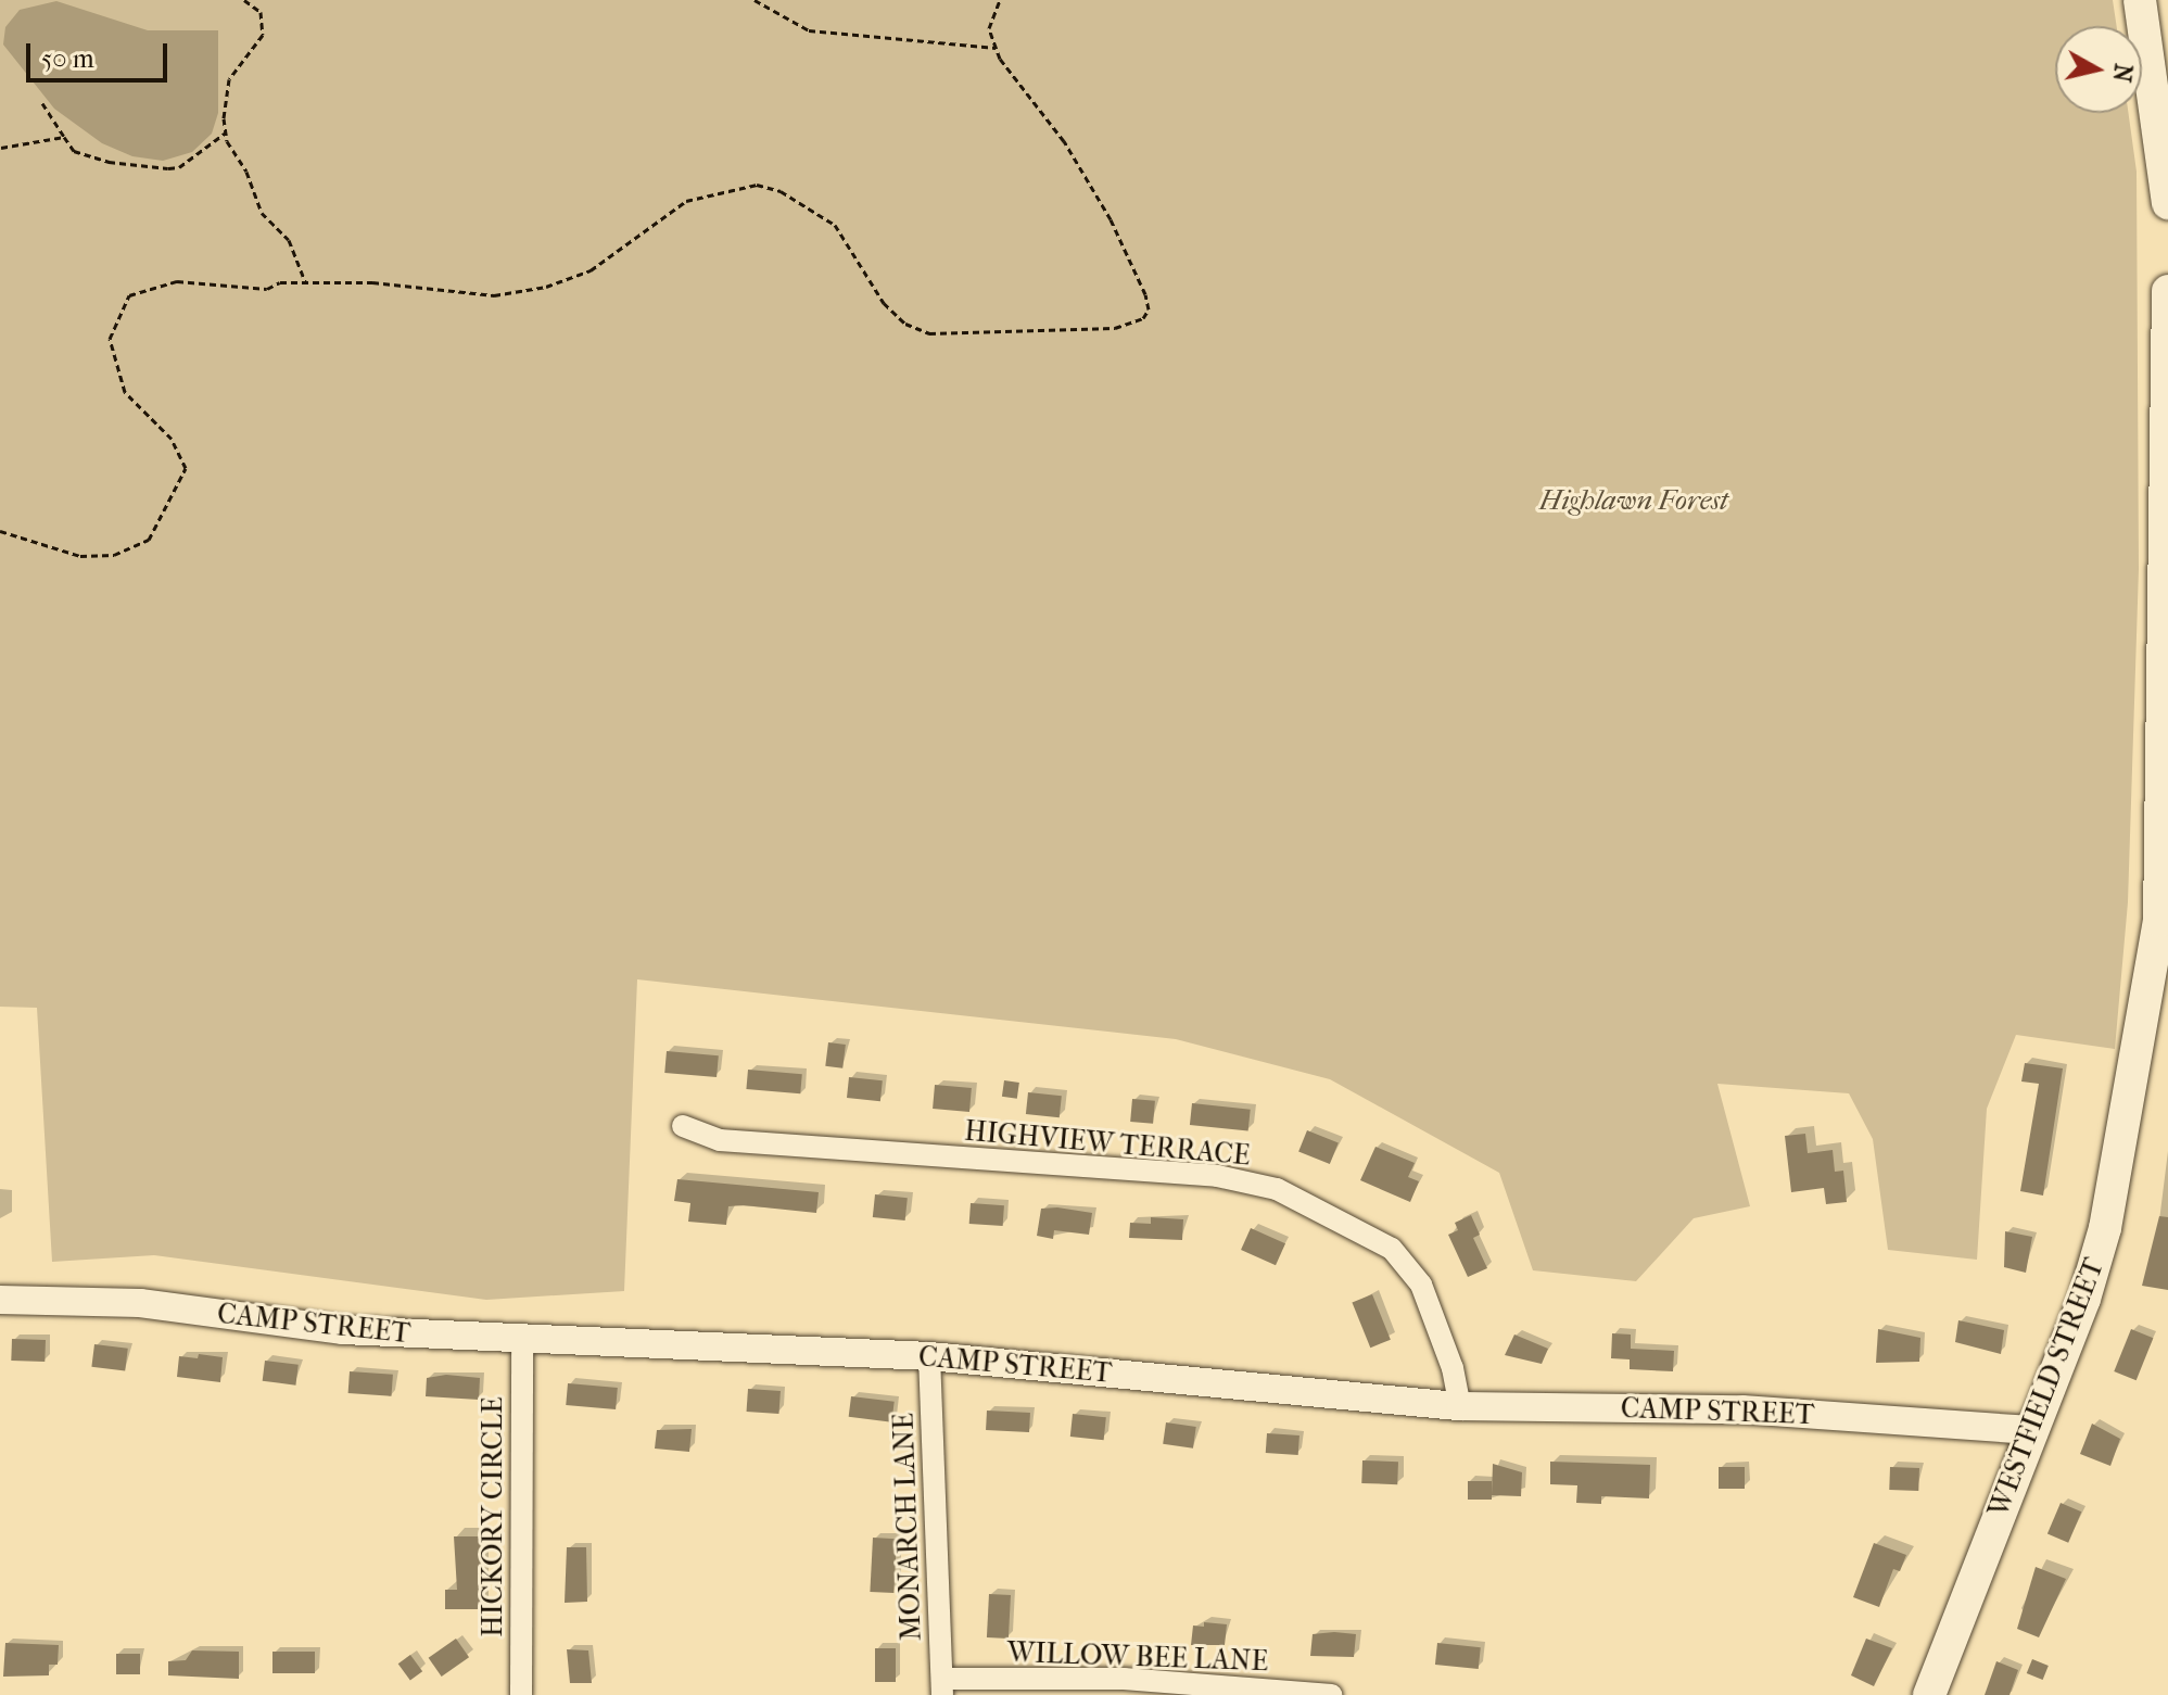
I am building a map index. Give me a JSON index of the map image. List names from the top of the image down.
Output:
{
  "streets": {
    "main road": ["WESTFIELD STREET"],
    "street": [
      "HIGHVIEW TERRACE",
      "CAMP STREET",
      "HICKORY CIRCLE",
      "MONARCH LANE",
      "WILLOW BEE LANE"
    ]
  },
  "crossings": [
    ["HIGHVIEW TERRACE", "CAMP STREET"],
    ["CAMP STREET", "WESTFIELD STREET"],
    ["CAMP STREET", "HICKORY CIRCLE"],
    ["CAMP STREET", "MONARCH LANE"],
    ["MONARCH LANE", "WILLOW BEE LANE"]
  ],
  "parks": ["Highlawn Forest"],
  "scale_bar": "50 m",
  "north": "right"
}
